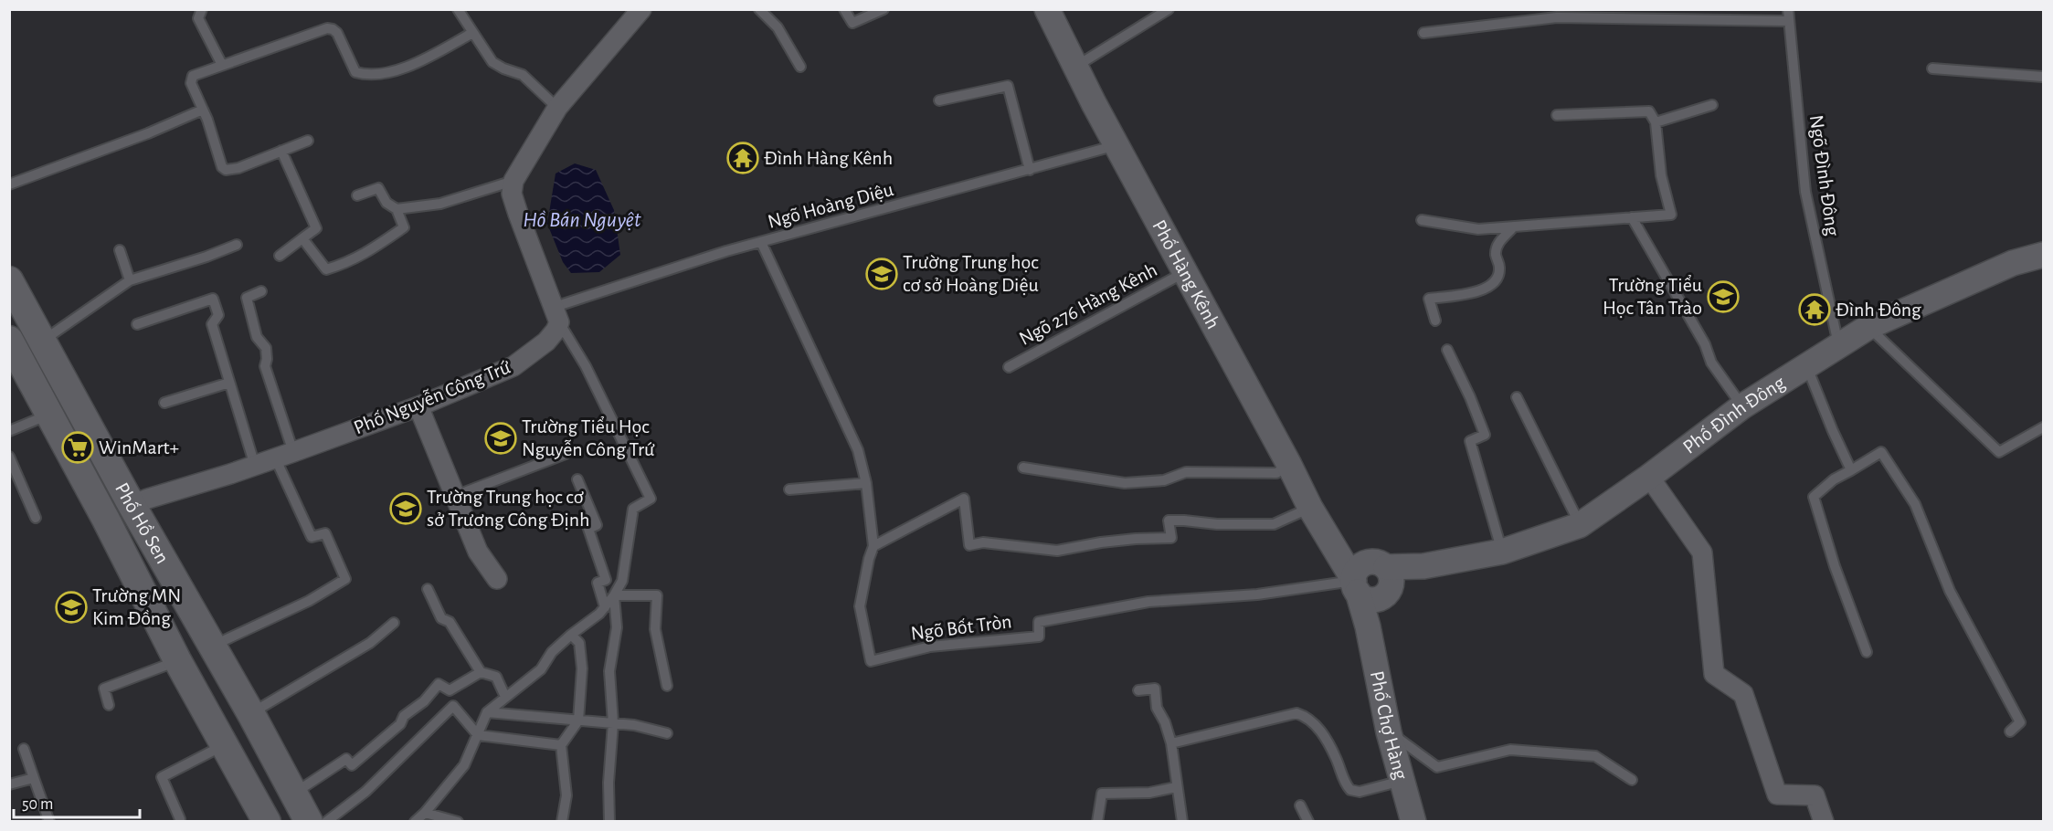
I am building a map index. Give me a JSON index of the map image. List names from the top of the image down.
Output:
{
  "streets": {
    "main road": ["Phố Hồ Sen"],
    "street": [
      "Phố Hàng Kênh",
      "Phố Nguyễn Công Trứ",
      "Phố Đình Đông",
      "Phố Chợ Hàng"
    ],
    "lane": [
      "Ngõ Đình Đông",
      "Ngõ Hoàng Diệu",
      "Ngõ 276 Hàng Kênh",
      "Ngõ Bốt Tròn"
    ]
  },
  "crossings": [
    ["Ngõ Đình Đông", "Phố Đình Đông"],
    ["Ngõ Hoàng Diệu", "Phố Hàng Kênh"],
    ["Ngõ Hoàng Diệu", "Phố Nguyễn Công Trứ"],
    ["Ngõ Hoàng Diệu", "Ngõ Bốt Tròn"],
    ["Phố Hàng Kênh", "Ngõ 276 Hàng Kênh"],
    ["Phố Hàng Kênh", "Phố Đình Đông"],
    ["Phố Hàng Kênh", "Ngõ Bốt Tròn"],
    ["Phố Hàng Kênh", "Phố Chợ Hàng"],
    ["Phố Nguyễn Công Trứ", "Phố Hồ Sen"],
    ["Phố Đình Đông", "Ngõ Bốt Tròn"],
    ["Phố Đình Đông", "Phố Chợ Hàng"],
    ["Ngõ Bốt Tròn", "Phố Chợ Hàng"]
  ],
  "water": ["Hồ Bán Nguyệt"],
  "places": {
    "temple": ["Đình Hàng Kênh", "Đình Đông"],
    "school or university": [
      "Trường Trung học cơ sở Hoàng Diệu",
      "Trường Tiểu Học Tân Trào",
      "Trường Tiểu Học Nguyễn Công Trứ",
      "Trường Trung học cơ sở Trương Công Định",
      "Trường MN Kim Đồng"
    ],
    "supermarket": ["WinMart+"]
  },
  "scale_bar": "50 m"
}
